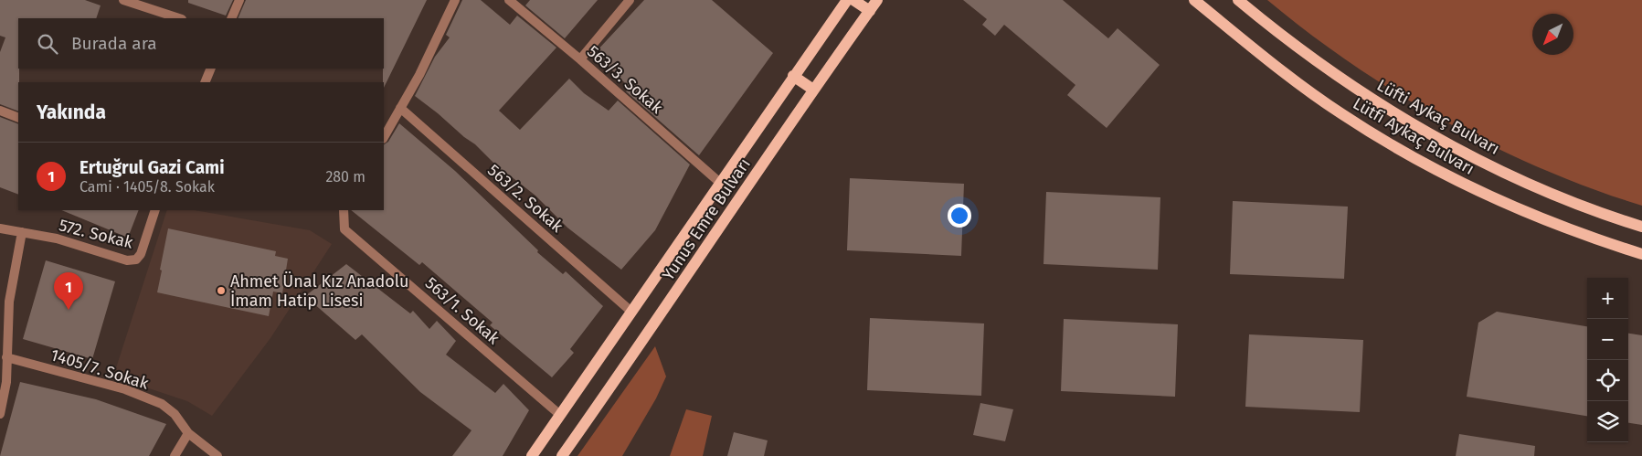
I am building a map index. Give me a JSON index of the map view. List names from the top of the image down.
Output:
{
  "streets": {
    "main road": ["Lüfti Aykaç Bulvarı", "Lütfi Aykaç Bulvarı", "Yunus Emre Bulvarı"],
    "street": [
      "563/3. Sokak",
      "563/2. Sokak",
      "572. Sokak",
      "563/1. Sokak",
      "1405/7. Sokak"
    ]
  },
  "crossings": [
    ["563/3. Sokak", "Yunus Emre Bulvarı"],
    ["563/2. Sokak", "Yunus Emre Bulvarı"],
    ["Yunus Emre Bulvarı", "563/1. Sokak"]
  ],
  "places": ["Ahmet Ünal Kız Anadolu İmam Hatip Lisesi"],
  "north": "bottom left",
  "page": {
    "search": "Burada ara",
    "heading": "Yakında",
    "list": [
      {
        "mark": "1",
        "name": "Ertuğrul Gazi Cami",
        "note": "Cami · 1405/8. Sokak",
        "value": "280 m"
      }
    ],
    "pins": "1",
    "map_buttons": ["+", "−"]
  }
}
